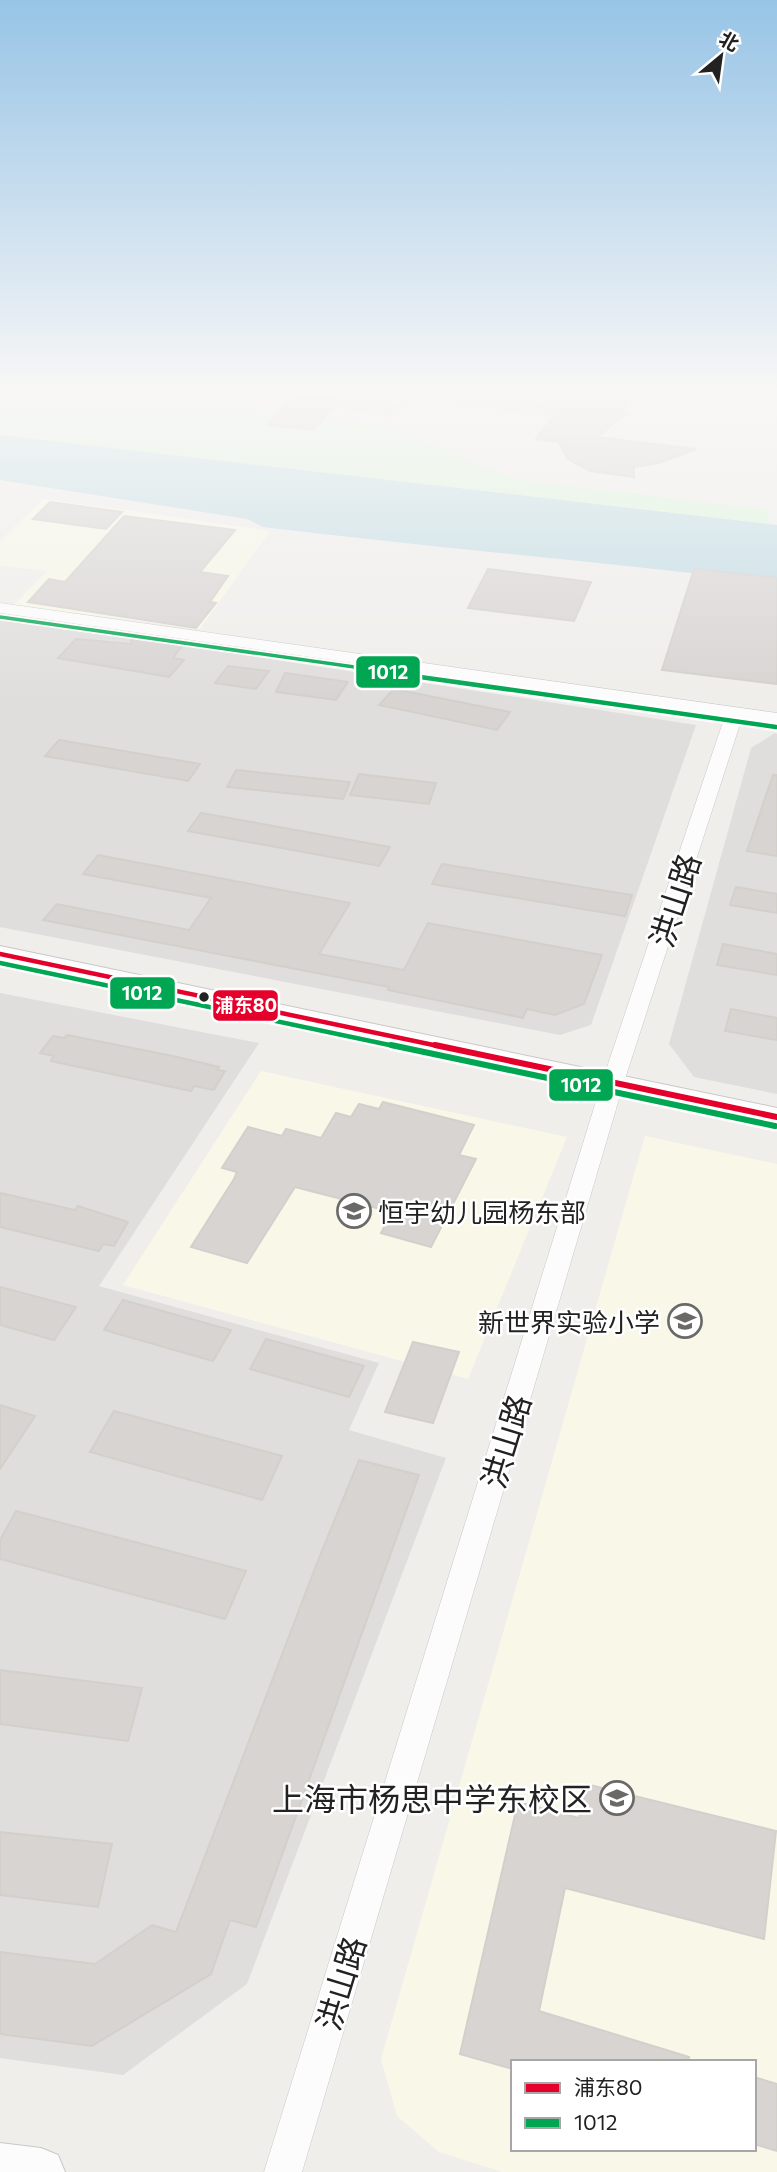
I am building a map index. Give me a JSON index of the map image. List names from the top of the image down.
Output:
{
  "streets": {
    "street": ["洪山路"]
  },
  "places": {
    "school or university": ["恒宇幼儿园杨东部", "新世界实验小学", "上海市杨思中学东校区"]
  },
  "lines": ["transit line 1012", "transit line 浦东80"],
  "legend": ["浦东80", "1012"],
  "north": "top right"
}
